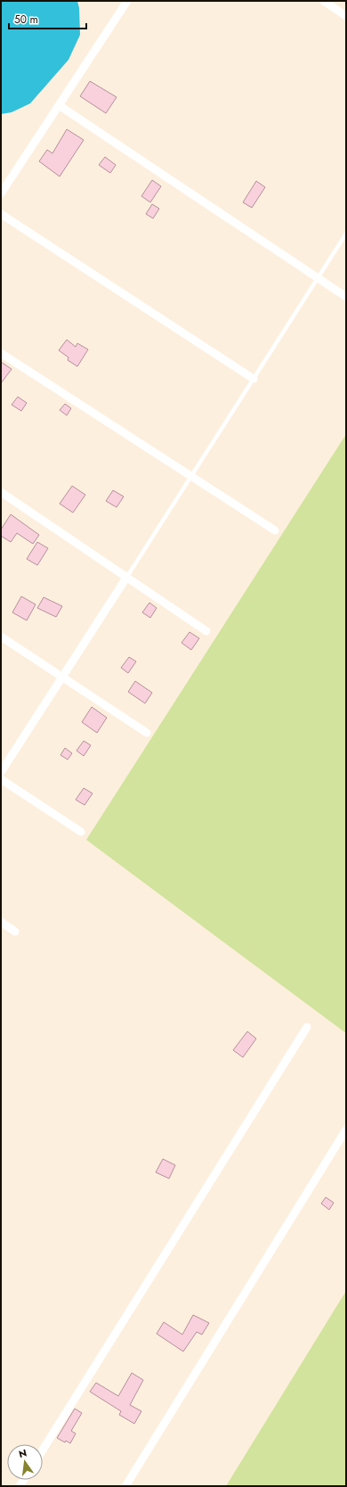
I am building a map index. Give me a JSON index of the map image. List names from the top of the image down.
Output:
{
  "scale_bar": "50 m",
  "north": "top"
}
